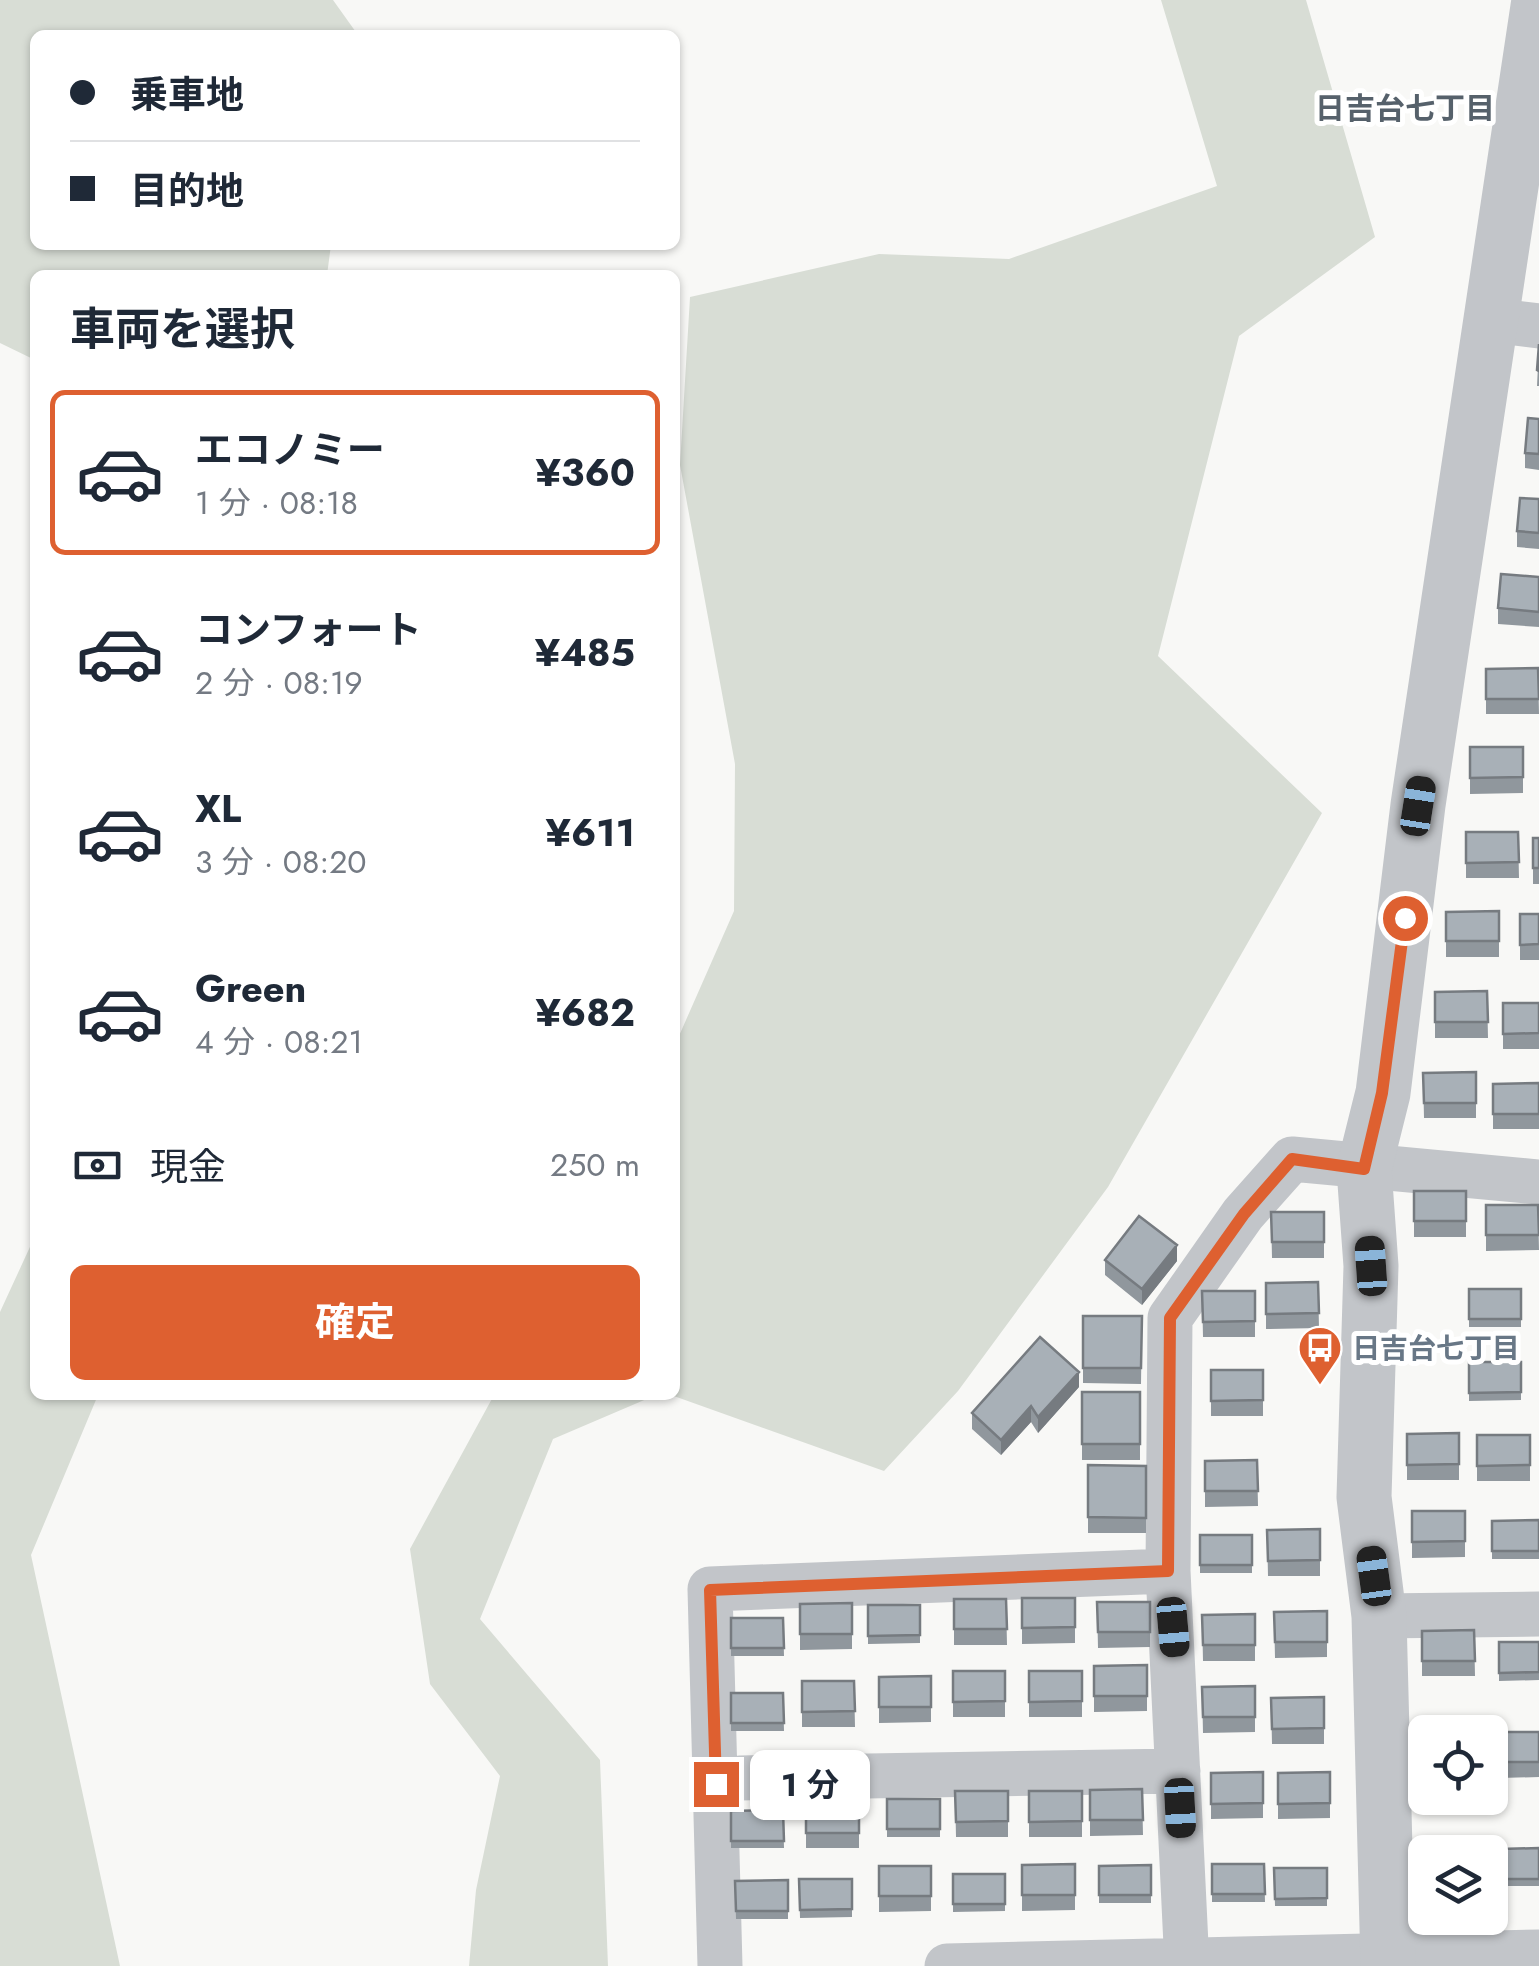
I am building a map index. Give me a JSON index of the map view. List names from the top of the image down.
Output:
{
  "districts": ["日吉台七丁目"],
  "places": {
    "bus stop": ["日吉台七丁目"]
  },
  "page": {
    "banner": ["乗車地", "目的地"],
    "heading": "車両を選択",
    "list": [
      {
        "name": "エコノミー",
        "note": "1 分 · 08:18",
        "value": "¥360"
      },
      {
        "name": "コンフォート",
        "note": "2 分 · 08:19",
        "value": "¥485"
      },
      {
        "name": "XL",
        "note": "3 分 · 08:20",
        "value": "¥611"
      },
      {
        "name": "Green",
        "note": "4 分 · 08:21",
        "value": "¥682"
      }
    ],
    "pay": ["現金", "250 m"],
    "buttons": "確定",
    "bubble": "1 分"
  }
}
